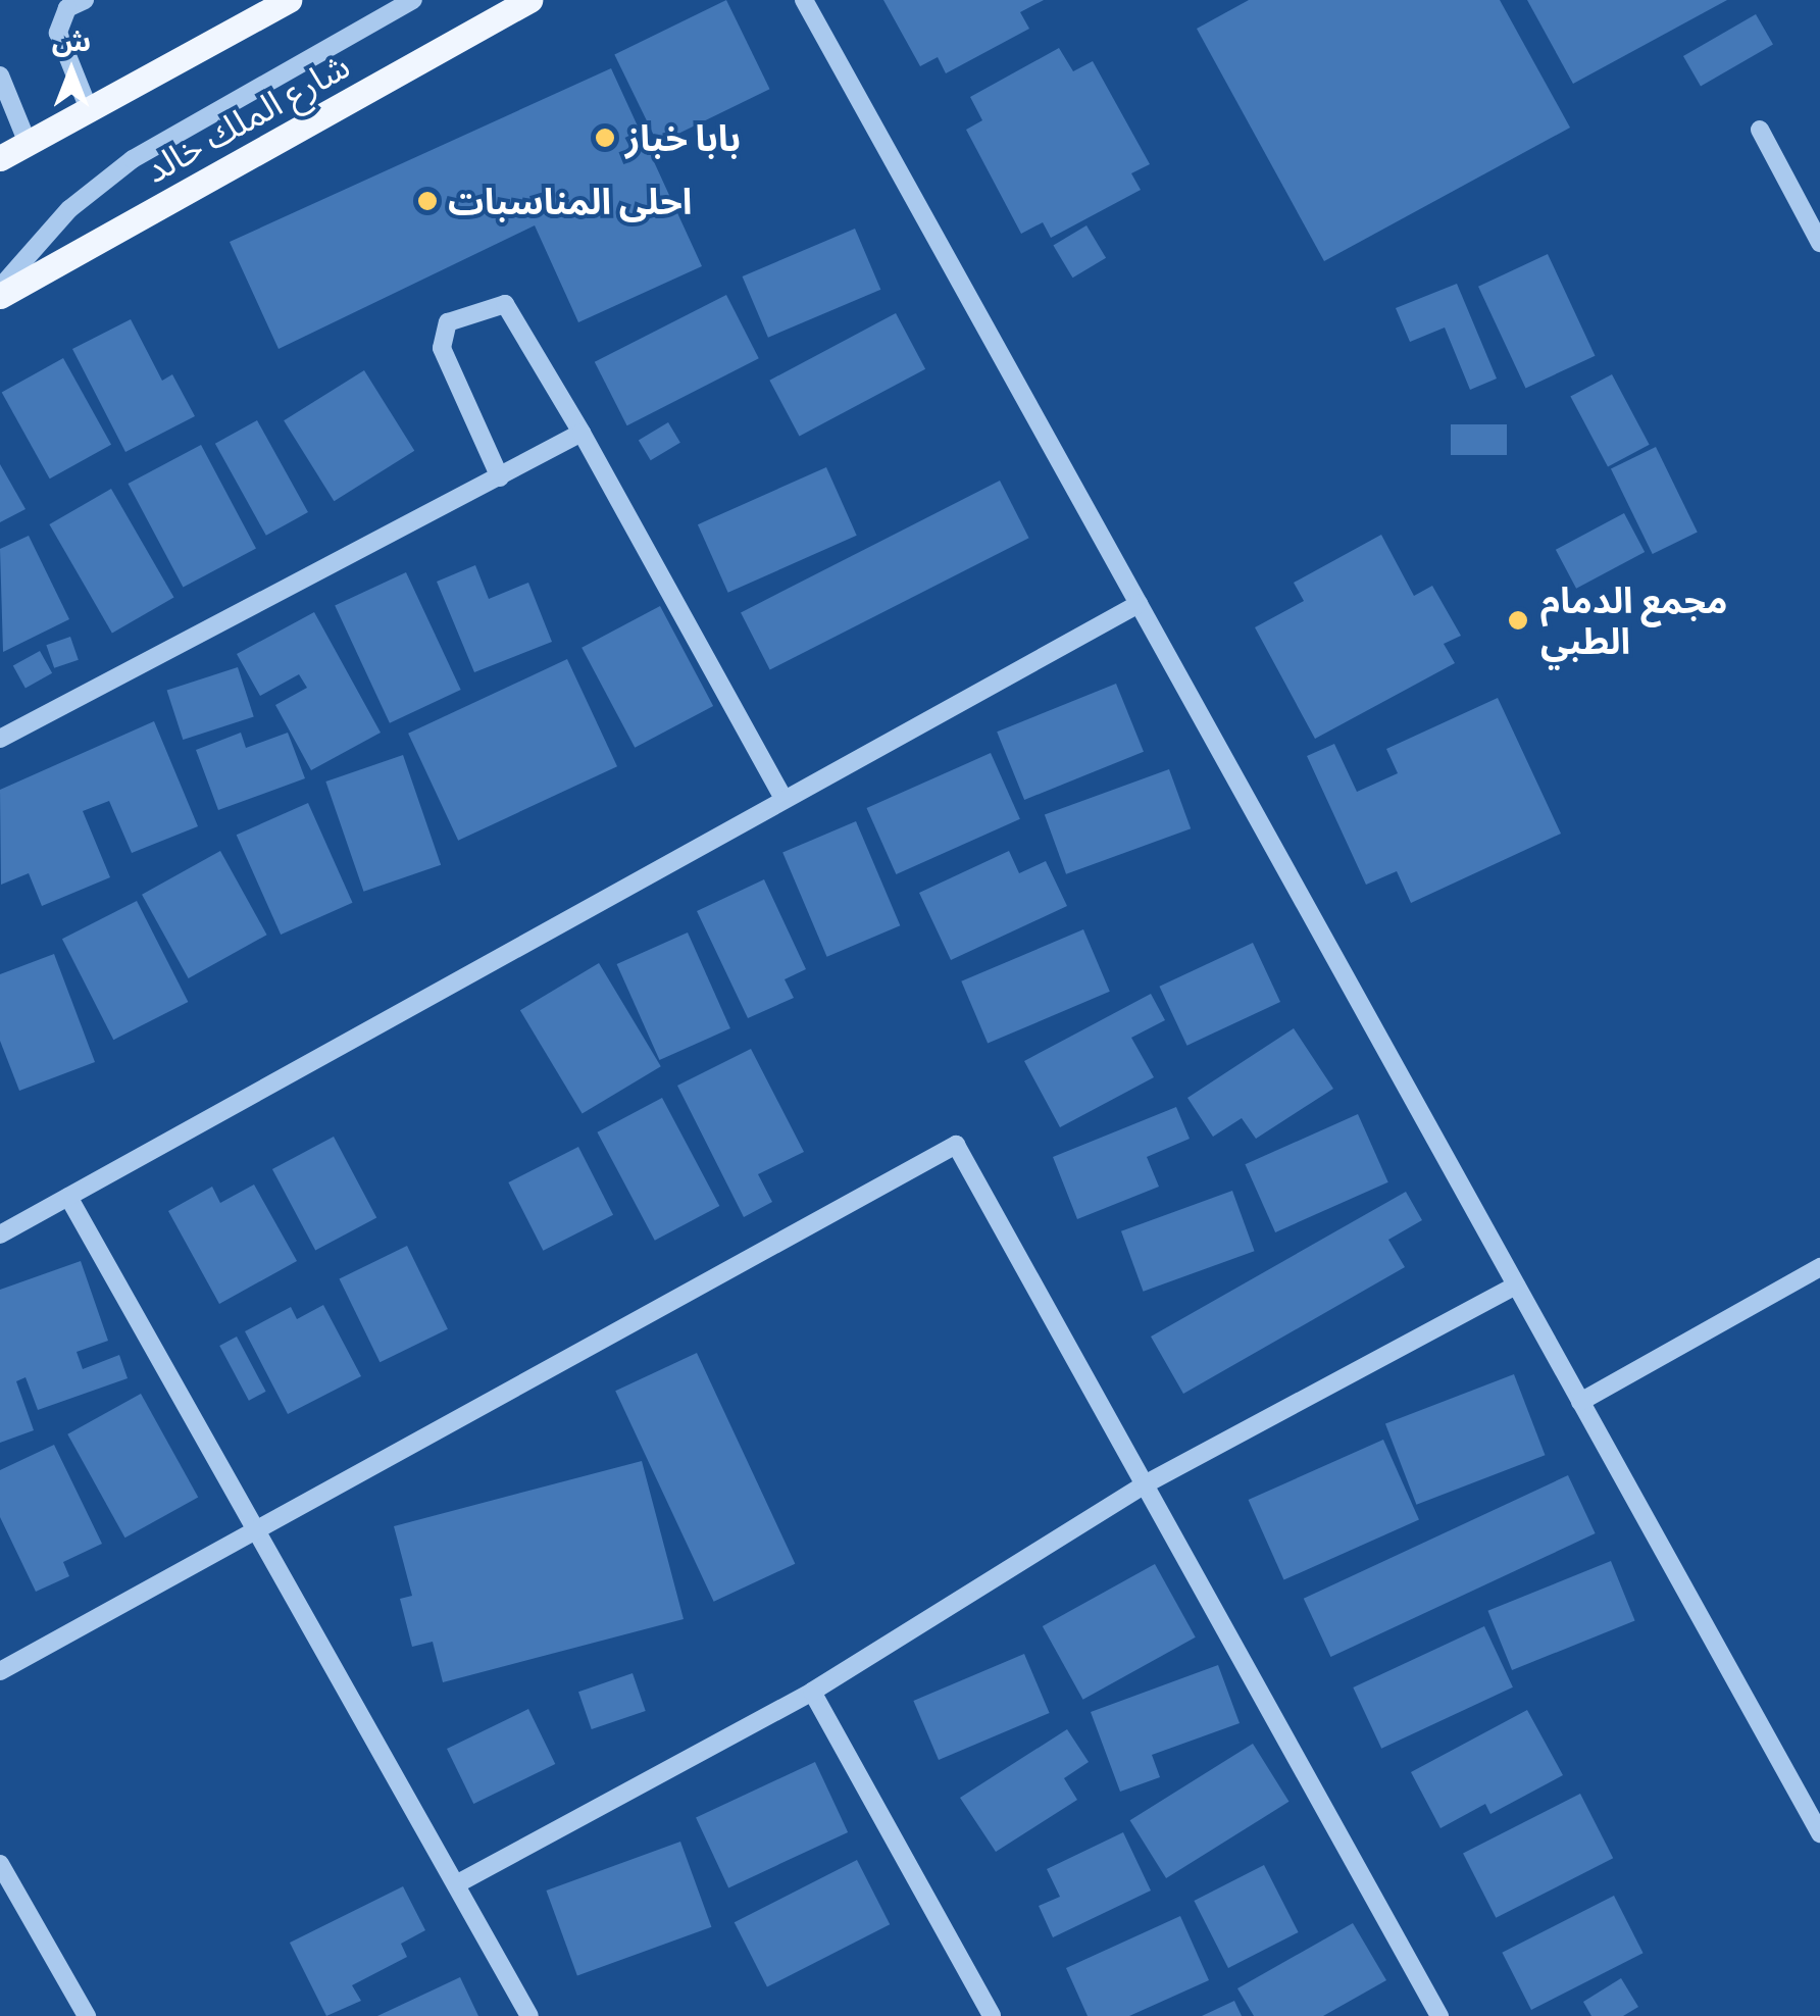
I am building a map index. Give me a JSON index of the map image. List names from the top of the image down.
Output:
{
  "streets": {
    "main road": ["شارع الملك خالد"]
  },
  "places": ["بابا خباز", "احلى المناسبات", "مجمع الدمام الطبي"],
  "north": "top"
}
